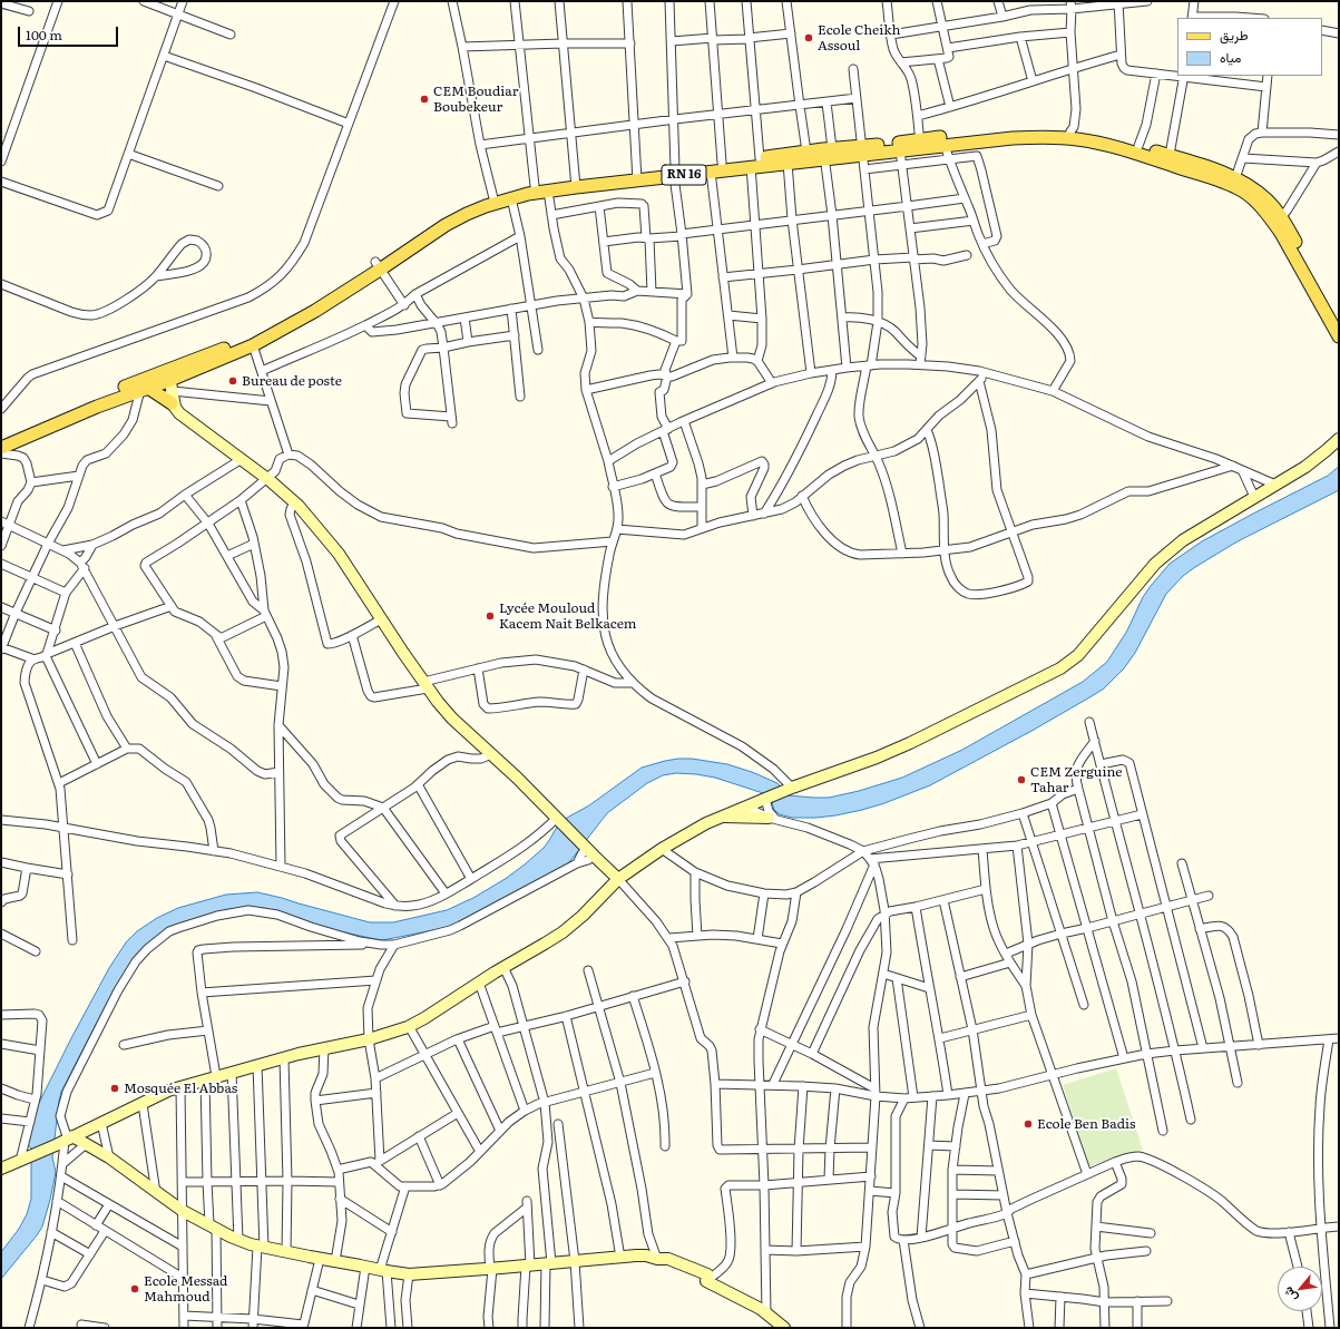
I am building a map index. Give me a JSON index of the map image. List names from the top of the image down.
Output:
{
  "streets": {
    "main road": ["RN 16"]
  },
  "places": [
    "Ecole Cheikh Assoul",
    "CEM Boudiar Boubekeur",
    "Bureau de poste",
    "Lycée Mouloud Kacem Nait Belkacem",
    "CEM Zerguine Tahar",
    "Mosquée El Abbas",
    "Ecole Ben Badis",
    "Ecole Messad Mahmoud"
  ],
  "legend": ["طريق", "مياه"],
  "scale_bar": "100 m",
  "north": "bottom left"
}
